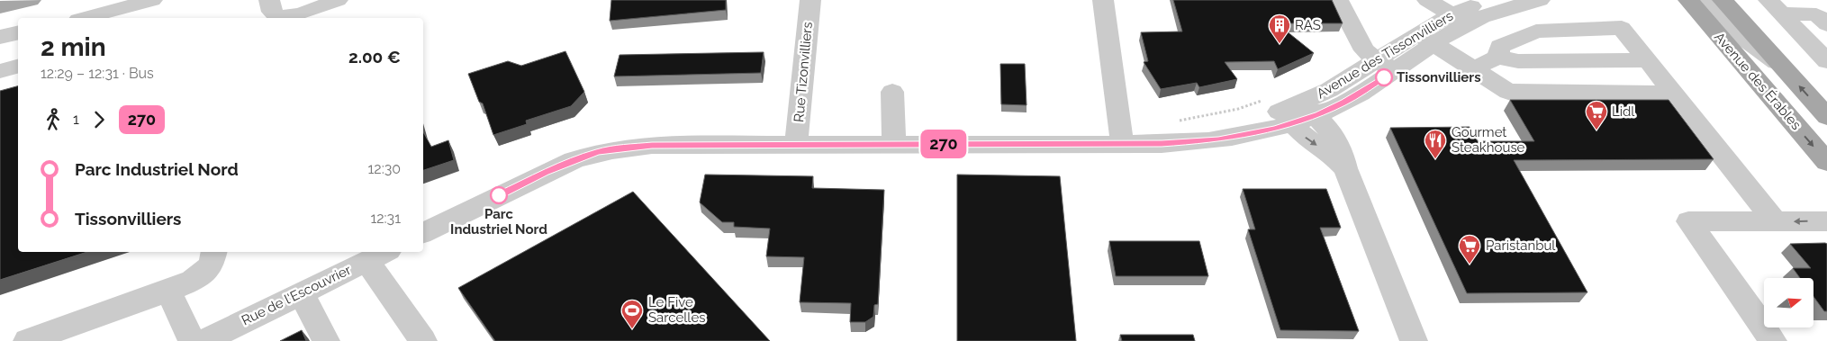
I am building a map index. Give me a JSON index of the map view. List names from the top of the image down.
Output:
{
  "streets": {
    "main road": ["Avenue des Érables"],
    "street": ["Avenue des Tissonvilliers", "Rue Tizonvilliers", "Rue de l'Escouvrier"]
  },
  "places": {
    "building": ["RAS"],
    "other": ["Tissonvilliers", "Parc Industriel Nord"],
    "supermarket": ["Lidl", "Paristanbul"],
    "restaurant": ["Gourmet Steakhouse"],
    "sports": ["Le Five Sarcelles"]
  },
  "lines": ["bus line 270"],
  "north": "right",
  "page": {
    "on_map": "270",
    "heading": ["2 min", "12:29 – 12:31 · Bus", "2.00 €"],
    "legs": ["1", "270"],
    "list": [
      {
        "name": "Parc Industriel Nord",
        "value": "12:30"
      },
      {
        "name": "Tissonvilliers",
        "value": "12:31"
      }
    ]
  }
}
